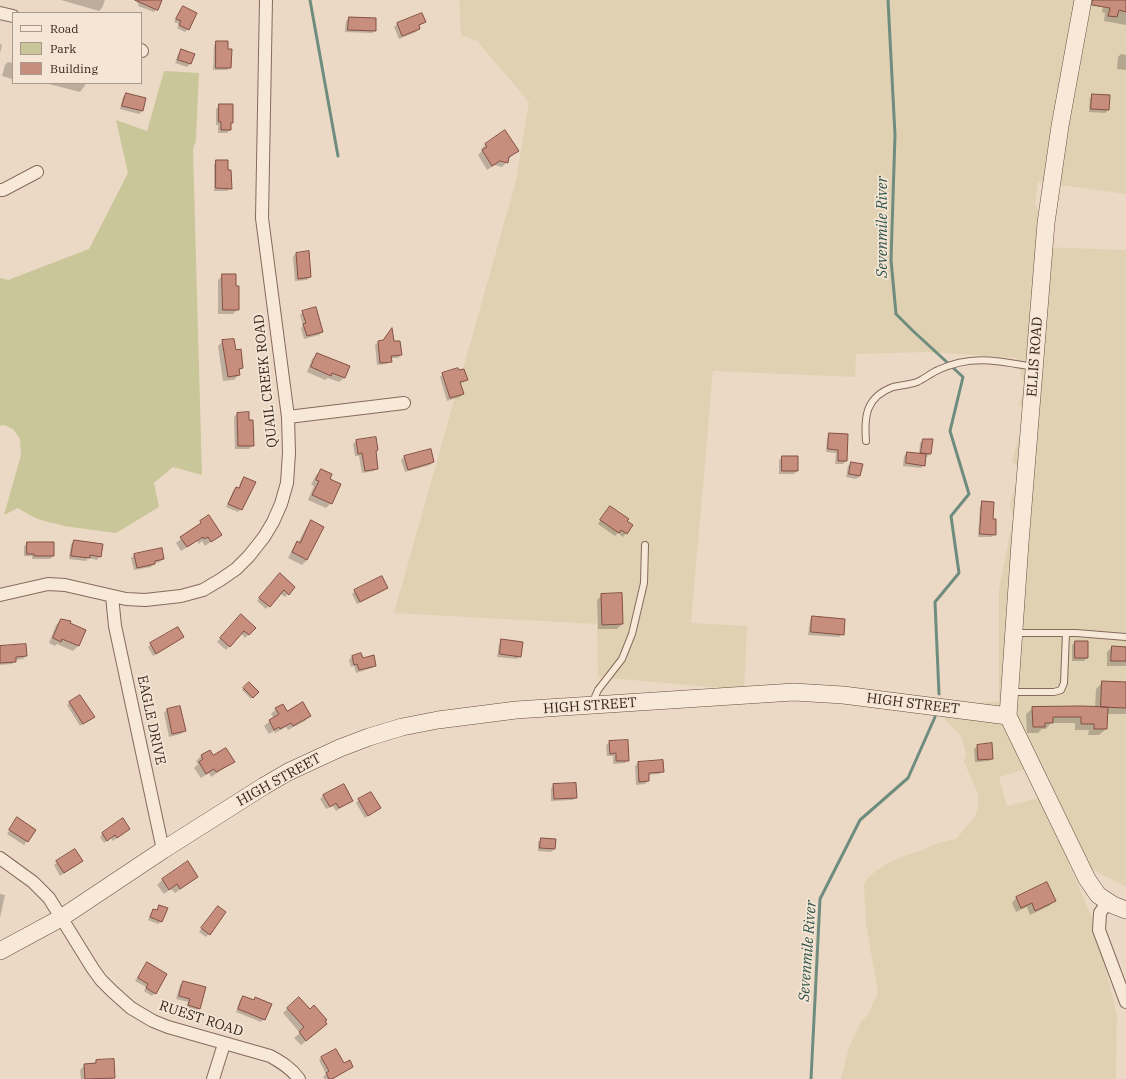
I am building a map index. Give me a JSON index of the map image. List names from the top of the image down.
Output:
{
  "streets": {
    "street": [
      "ELLIS ROAD",
      "QUAIL CREEK ROAD",
      "HIGH STREET",
      "EAGLE DRIVE",
      "RUEST ROAD"
    ]
  },
  "crossings": [
    ["ELLIS ROAD", "HIGH STREET"],
    ["QUAIL CREEK ROAD", "EAGLE DRIVE"],
    ["HIGH STREET", "EAGLE DRIVE"],
    ["HIGH STREET", "RUEST ROAD"]
  ],
  "water": ["Sevenmile River"],
  "legend": ["Road", "Park", "Building"]
}
